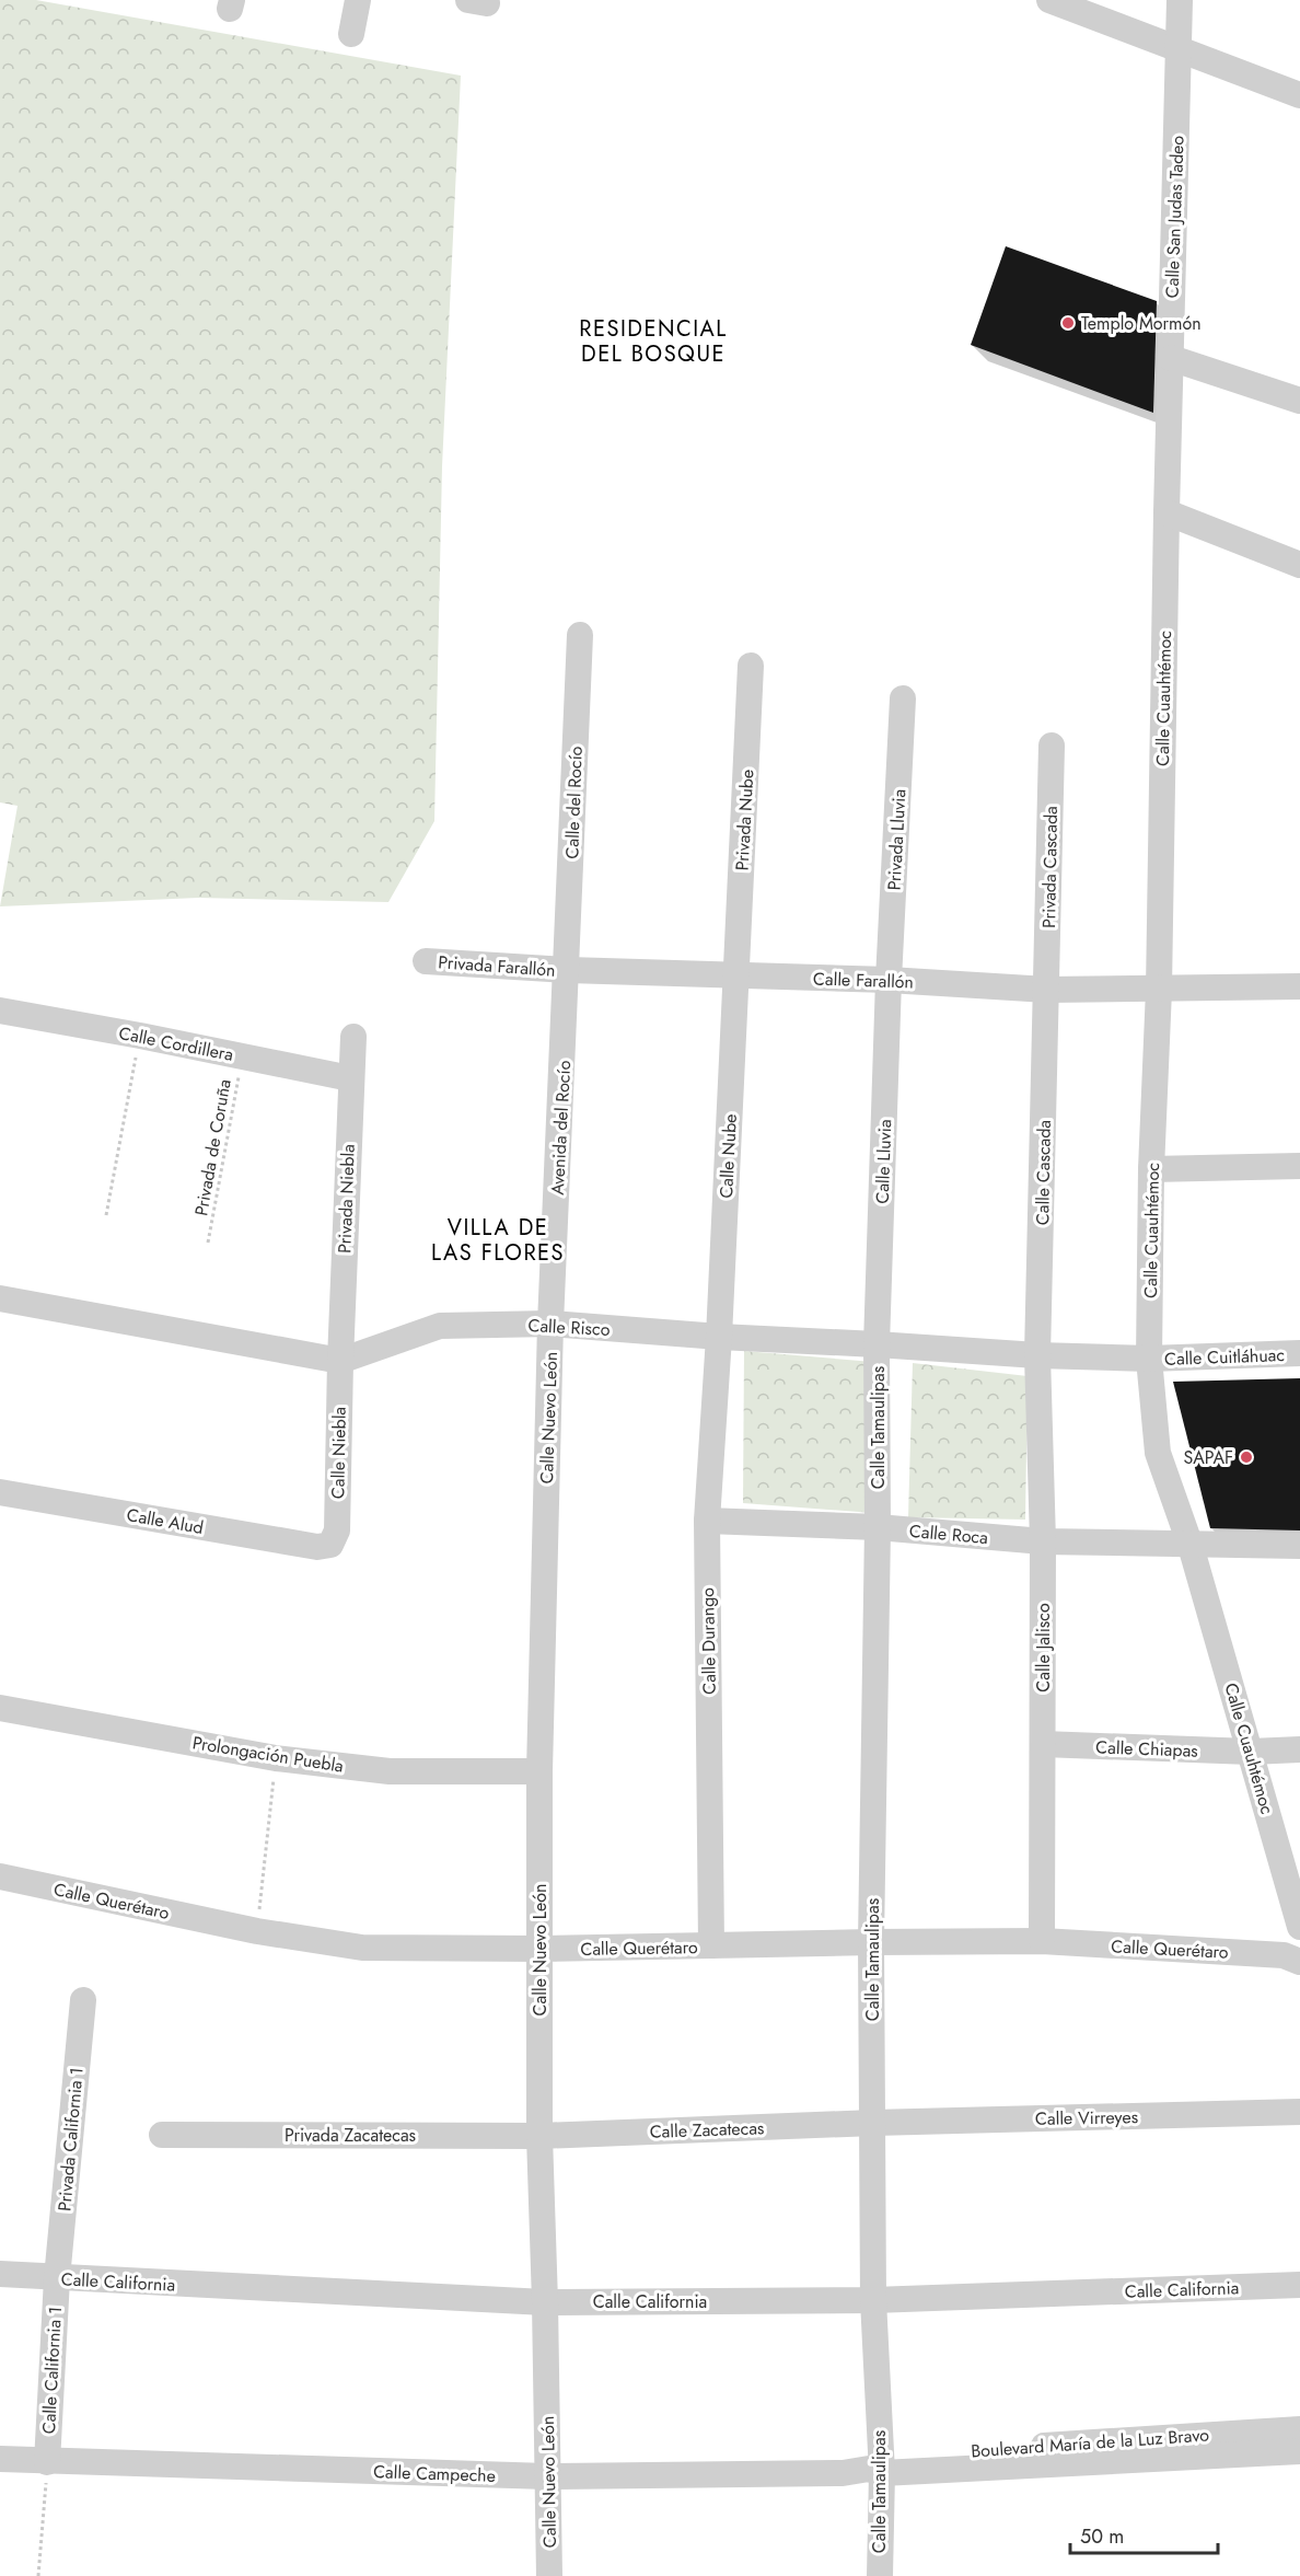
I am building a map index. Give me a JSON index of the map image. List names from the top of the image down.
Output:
{
  "streets": {
    "street": [
      "Calle San Judas Tadeo",
      "Calle Cuauhtémoc",
      "Calle del Rocío",
      "Privada Nube",
      "Privada Lluvia",
      "Privada Cascada",
      "Privada Farallón",
      "Calle Farallón",
      "Calle Cordillera",
      "Avenida del Rocío",
      "Calle Nube",
      "Calle Lluvia",
      "Calle Cascada",
      "Privada Niebla",
      "Calle Risco",
      "Calle Cuitláhuac",
      "Calle Nuevo León",
      "Calle Tamaulipas",
      "Calle Niebla",
      "Calle Alud",
      "Calle Roca",
      "Calle Durango",
      "Calle Jalisco",
      "Calle Chiapas",
      "Prolongación Puebla",
      "Calle Querétaro",
      "Calle Virreyes",
      "Calle Zacatecas",
      "Privada Zacatecas",
      "Privada California 1",
      "Calle California",
      "Calle California 1",
      "Boulevard María de la Luz Bravo",
      "Calle Campeche"
    ],
    "path": ["Privada de Coruña"]
  },
  "crossings": [
    ["Calle San Judas Tadeo", "Calle Cuauhtémoc"],
    ["Calle Cuauhtémoc", "Calle Farallón"],
    ["Calle Cuauhtémoc", "Calle Risco"],
    ["Calle Cuauhtémoc", "Calle Cuitláhuac"],
    ["Calle Cuauhtémoc", "Calle Roca"],
    ["Calle Cuauhtémoc", "Calle Chiapas"],
    ["Calle del Rocío", "Privada Farallón"],
    ["Calle del Rocío", "Calle Farallón"],
    ["Calle del Rocío", "Avenida del Rocío"],
    ["Privada Nube", "Calle Farallón"],
    ["Privada Nube", "Calle Nube"],
    ["Privada Lluvia", "Calle Farallón"],
    ["Privada Lluvia", "Calle Lluvia"],
    ["Privada Cascada", "Calle Farallón"],
    ["Privada Cascada", "Calle Cascada"],
    ["Privada Farallón", "Calle Farallón"],
    ["Privada Farallón", "Avenida del Rocío"],
    ["Calle Farallón", "Avenida del Rocío"],
    ["Calle Farallón", "Calle Nube"],
    ["Calle Farallón", "Calle Lluvia"],
    ["Calle Farallón", "Calle Cascada"],
    ["Calle Cordillera", "Privada de Coruña"],
    ["Calle Cordillera", "Privada Niebla"],
    ["Avenida del Rocío", "Calle Risco"],
    ["Avenida del Rocío", "Calle Nuevo León"],
    ["Calle Nube", "Calle Risco"],
    ["Calle Nube", "Calle Durango"],
    ["Calle Lluvia", "Calle Risco"],
    ["Calle Lluvia", "Calle Tamaulipas"],
    ["Calle Cascada", "Calle Risco"],
    ["Calle Cascada", "Calle Jalisco"],
    ["Privada Niebla", "Calle Risco"],
    ["Privada Niebla", "Calle Niebla"],
    ["Calle Risco", "Calle Cuitláhuac"],
    ["Calle Risco", "Calle Nuevo León"],
    ["Calle Risco", "Calle Tamaulipas"],
    ["Calle Risco", "Calle Niebla"],
    ["Calle Risco", "Calle Durango"],
    ["Calle Risco", "Calle Jalisco"],
    ["Calle Nuevo León", "Prolongación Puebla"],
    ["Calle Nuevo León", "Calle Querétaro"],
    ["Calle Nuevo León", "Calle Zacatecas"],
    ["Calle Nuevo León", "Privada Zacatecas"],
    ["Calle Nuevo León", "Calle California"],
    ["Calle Nuevo León", "Calle Campeche"],
    ["Calle Tamaulipas", "Calle Roca"],
    ["Calle Tamaulipas", "Calle Querétaro"],
    ["Calle Tamaulipas", "Calle Virreyes"],
    ["Calle Tamaulipas", "Calle Zacatecas"],
    ["Calle Tamaulipas", "Calle California"],
    ["Calle Tamaulipas", "Boulevard María de la Luz Bravo"],
    ["Calle Tamaulipas", "Calle Campeche"],
    ["Calle Niebla", "Calle Alud"],
    ["Calle Roca", "Calle Durango"],
    ["Calle Roca", "Calle Jalisco"],
    ["Calle Durango", "Calle Querétaro"],
    ["Calle Jalisco", "Calle Chiapas"],
    ["Calle Jalisco", "Calle Querétaro"],
    ["Calle Virreyes", "Calle Zacatecas"],
    ["Calle Zacatecas", "Privada Zacatecas"],
    ["Privada California 1", "Calle California"],
    ["Privada California 1", "Calle California 1"],
    ["Calle California", "Calle California 1"],
    ["Calle California 1", "Calle Campeche"],
    ["Boulevard María de la Luz Bravo", "Calle Campeche"]
  ],
  "districts": ["RESIDENCIAL DEL BOSQUE", "VILLA DE LAS FLORES"],
  "places": ["Templo Mormón", "SAPAF"],
  "scale_bar": "50 m"
}
